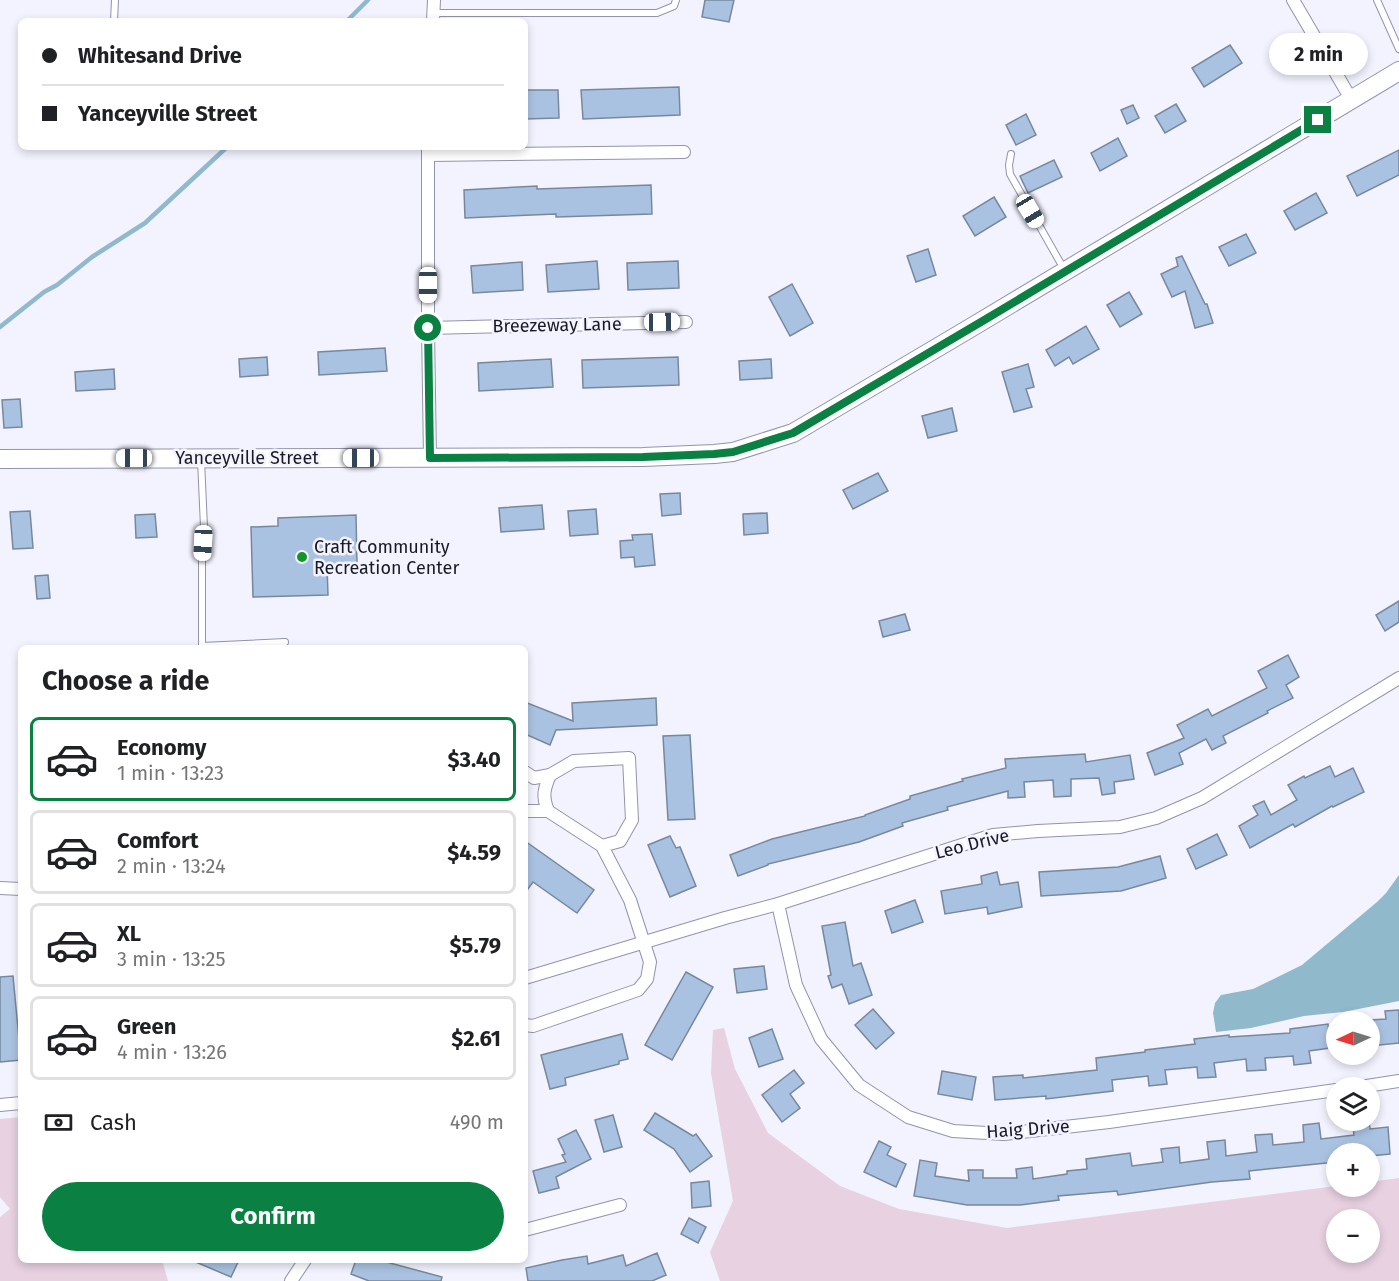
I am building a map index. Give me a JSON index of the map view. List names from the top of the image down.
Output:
{
  "streets": {
    "main road": ["Yanceyville Street"],
    "street": ["Breezeway Lane", "Leo Drive", "Haig Drive"]
  },
  "crossings": [
    ["Leo Drive", "Haig Drive"]
  ],
  "places": ["Craft Community Recreation Center"],
  "north": "left",
  "page": {
    "banner": ["Whitesand Drive", "Yanceyville Street"],
    "bubble": "2 min",
    "heading": "Choose a ride",
    "list": [
      {
        "name": "Economy",
        "note": "1 min · 13:23",
        "value": "$3.40"
      },
      {
        "name": "Comfort",
        "note": "2 min · 13:24",
        "value": "$4.59"
      },
      {
        "name": "XL",
        "note": "3 min · 13:25",
        "value": "$5.79"
      },
      {
        "name": "Green",
        "note": "4 min · 13:26",
        "value": "$2.61"
      }
    ],
    "map_buttons": ["+", "−"],
    "pay": ["Cash", "490 m"],
    "buttons": "Confirm"
  }
}
